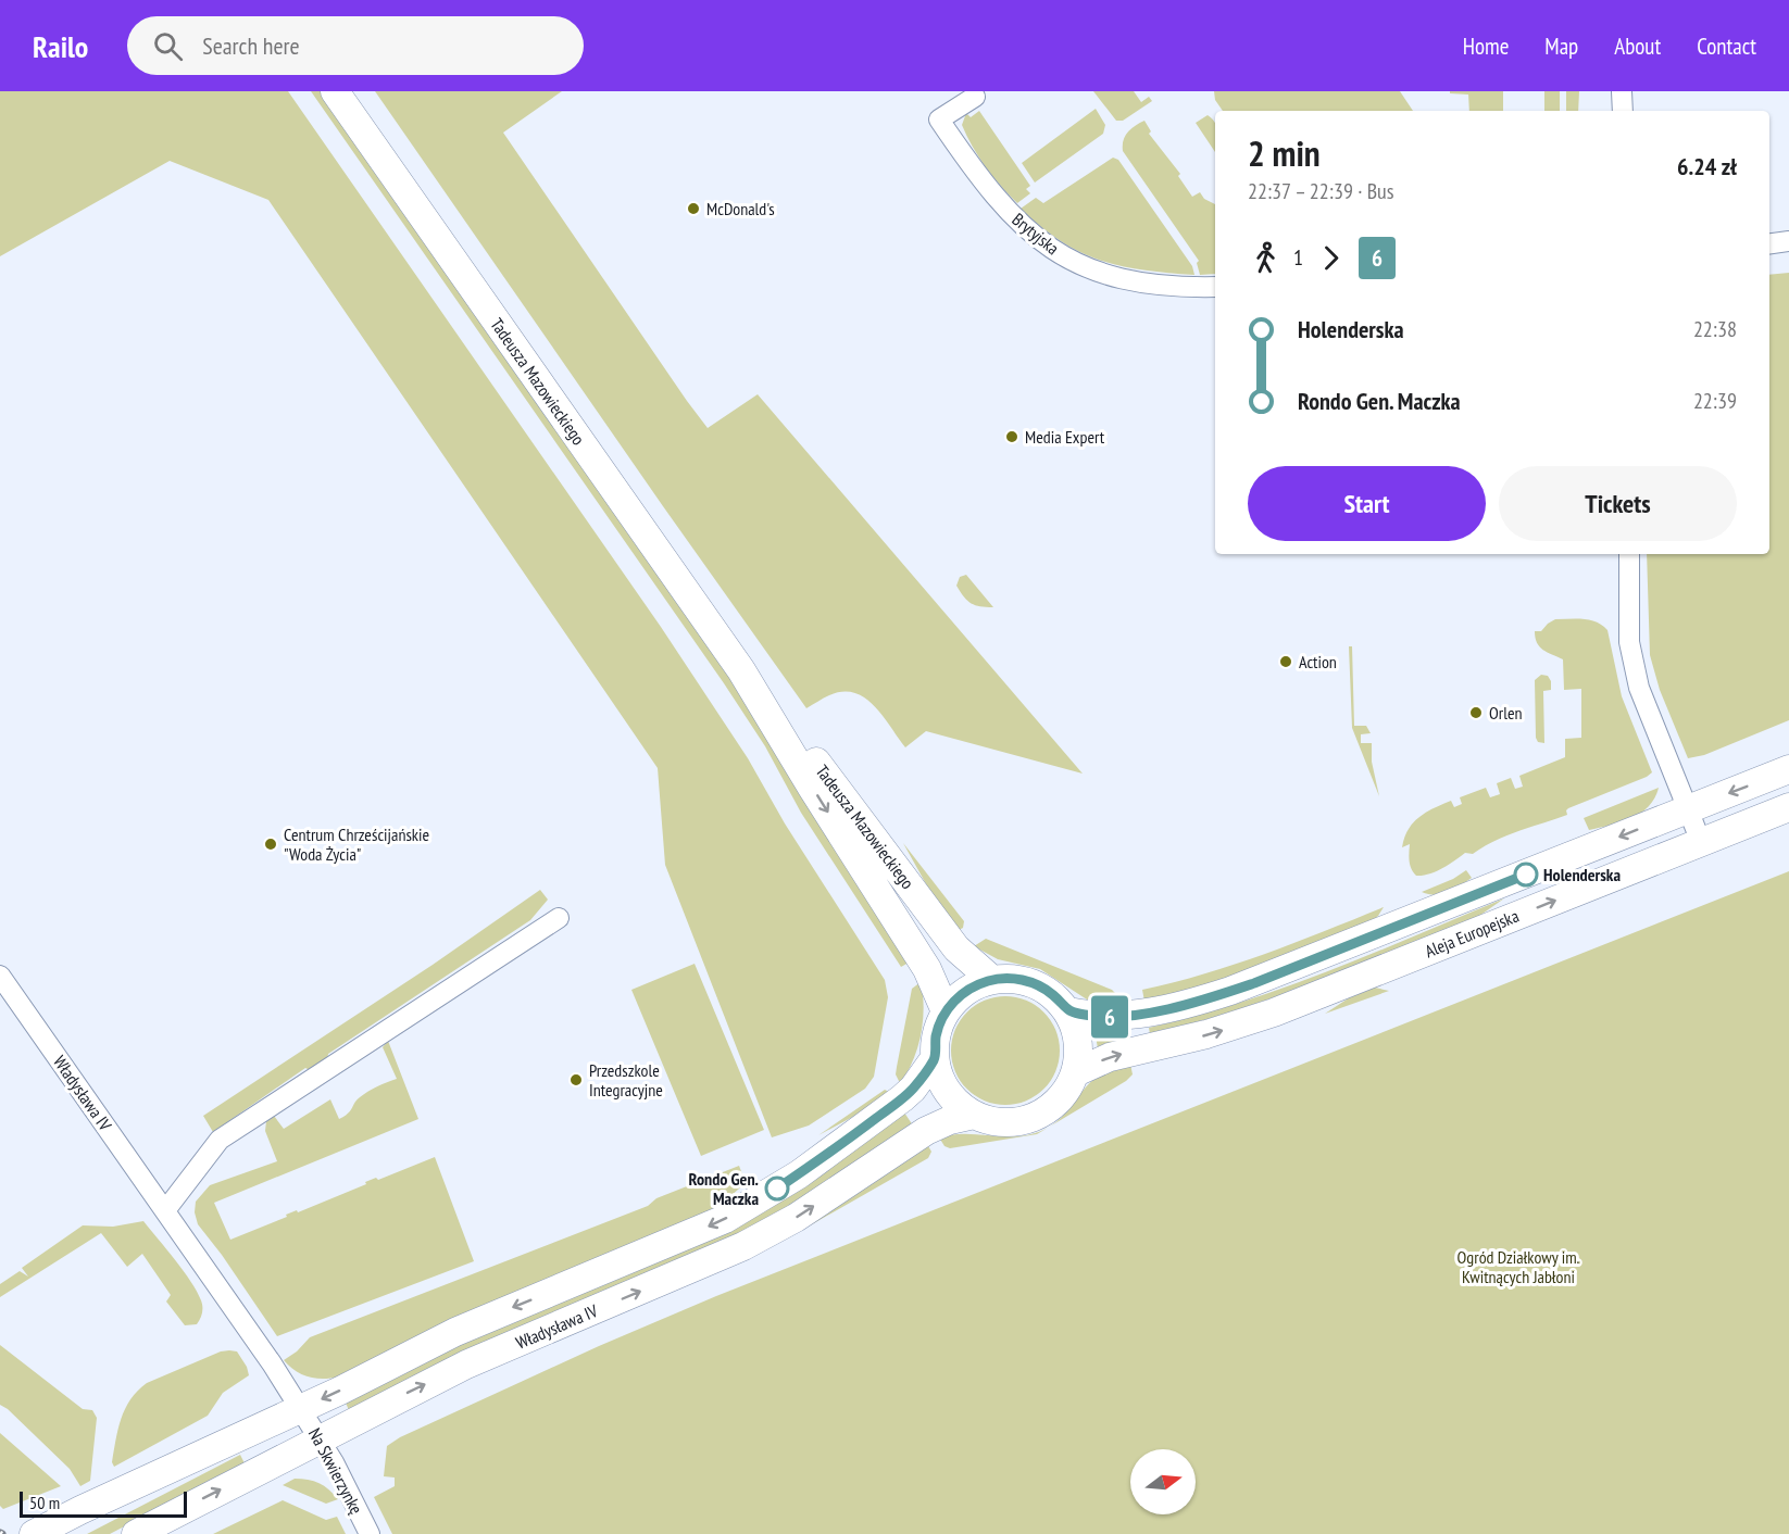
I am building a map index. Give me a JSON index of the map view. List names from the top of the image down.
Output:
{
  "streets": {
    "main road": ["Tadeusza Mazowieckiego", "Aleja Europejska", "Władysława IV"],
    "street": ["Brytyjska", "Na Skwierzynkę"]
  },
  "crossings": [
    ["Tadeusza Mazowieckiego", "Aleja Europejska"],
    ["Tadeusza Mazowieckiego", "Władysława IV"],
    ["Aleja Europejska", "Władysława IV"],
    ["Władysława IV", "Na Skwierzynkę"]
  ],
  "parks": ["Ogród Działkowy im. Kwitnących Jabłoni"],
  "places": [
    "McDonald's",
    "Media Expert",
    "Action",
    "Orlen",
    "Centrum Chrześcijańskie \"Woda Życia\"",
    "Holenderska",
    "Przedszkole Integracyjne",
    "Rondo Gen. Maczka"
  ],
  "lines": ["bus line 6"],
  "scale_bar": "50 m",
  "north": "right",
  "page": {
    "header": "Railo",
    "search": "Search here",
    "nav": [
      "Home",
      "Map",
      "About",
      "Contact"
    ],
    "on_map": "6",
    "heading": ["2 min", "22:37 – 22:39 · Bus", "6.24 zł"],
    "legs": ["1", "6"],
    "list": [
      {
        "name": "Holenderska",
        "value": "22:38"
      },
      {
        "name": "Rondo Gen. Maczka",
        "value": "22:39"
      }
    ],
    "buttons": ["Start", "Tickets"],
    "scale": "50 m"
  }
}
